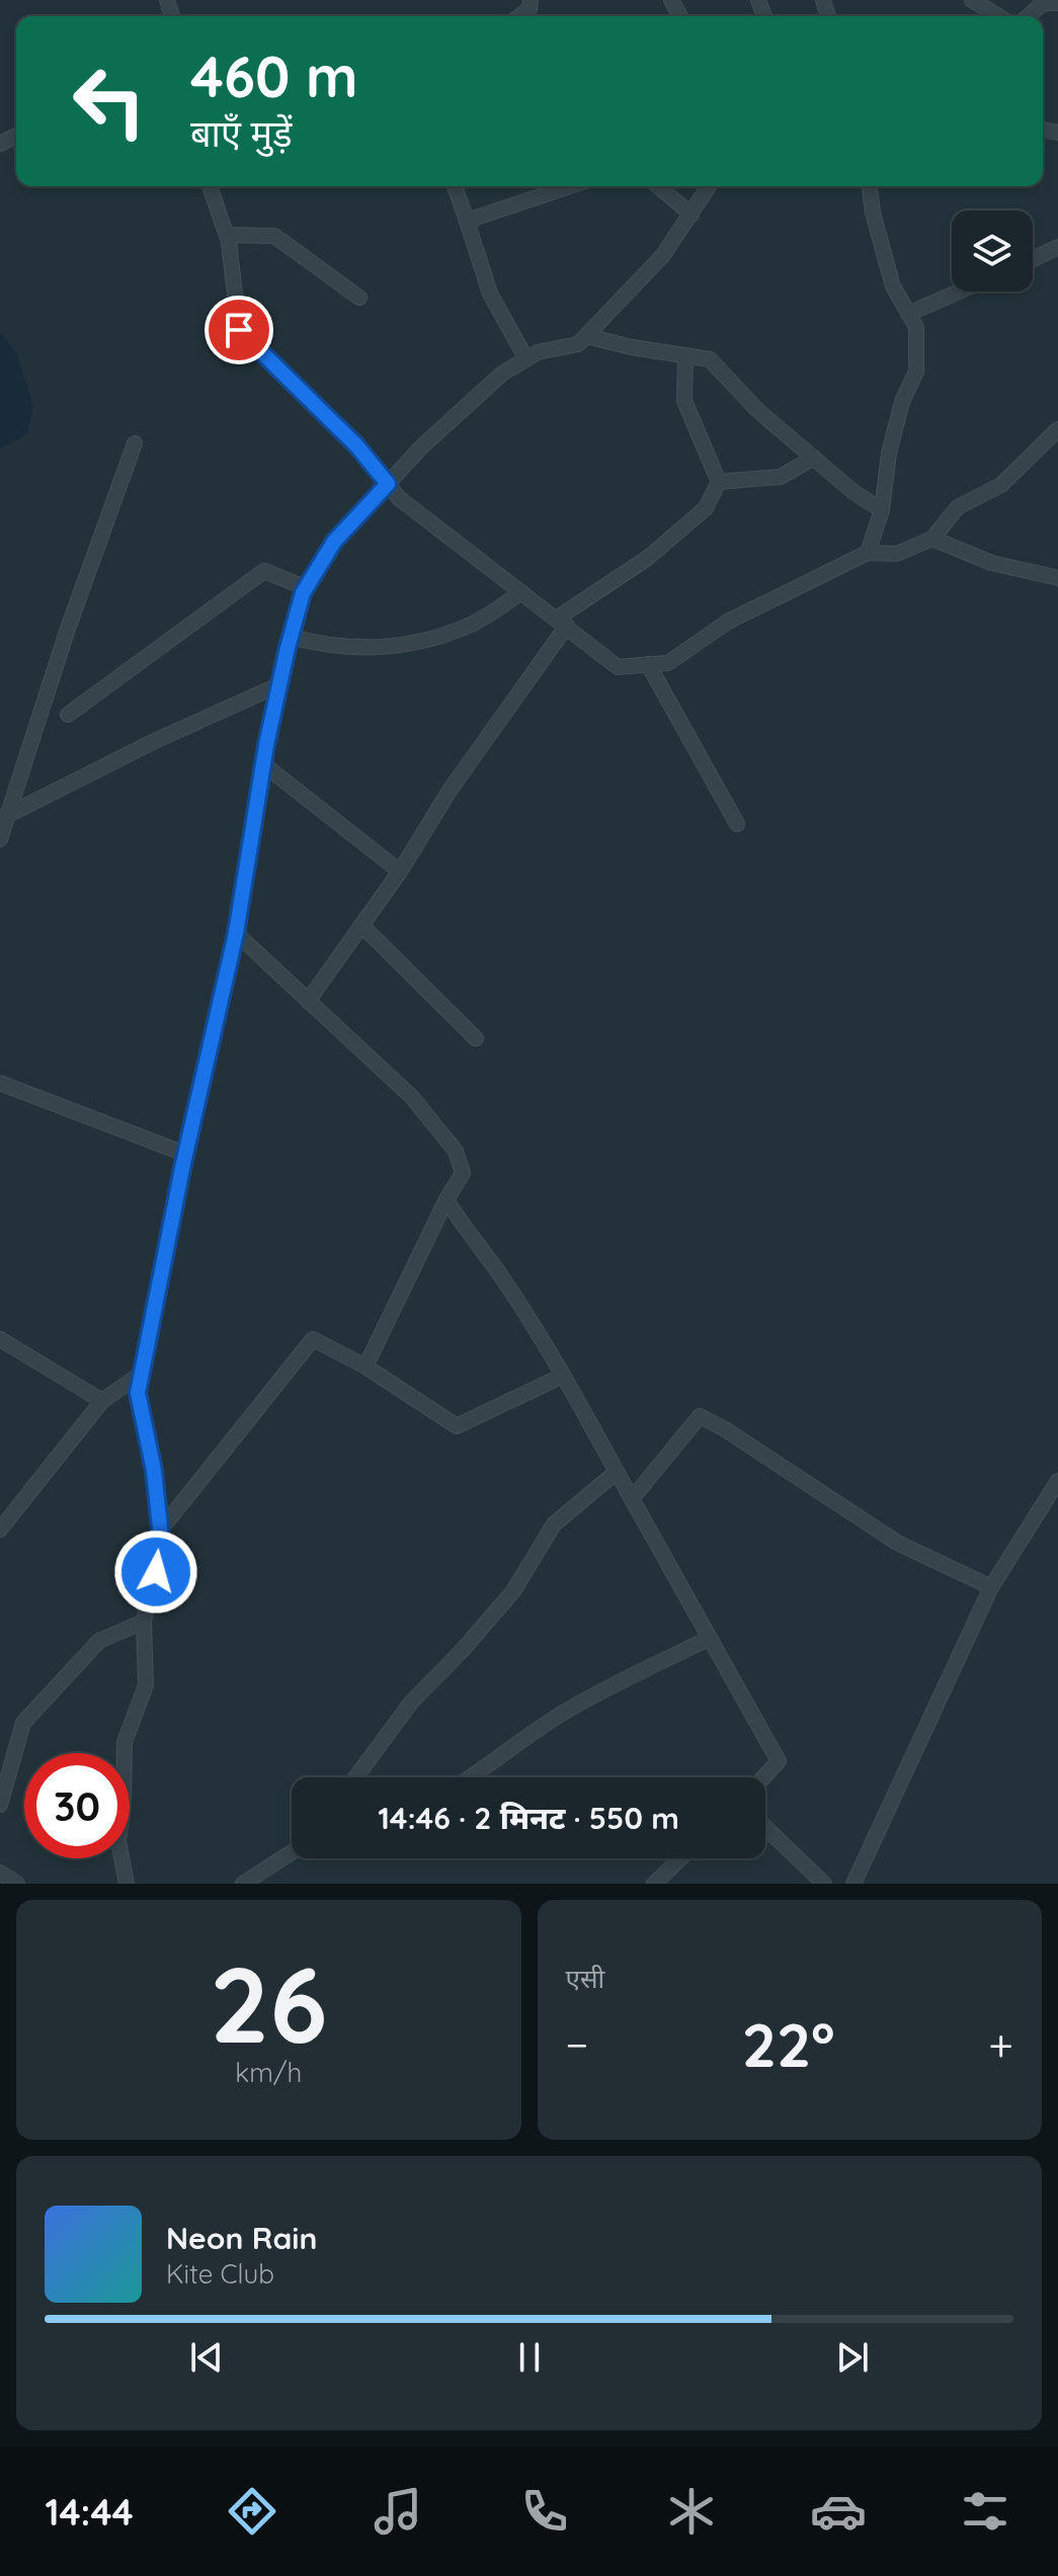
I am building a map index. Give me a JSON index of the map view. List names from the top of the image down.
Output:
{
  "page": {
    "turn": ["460 m", "बाएँ मुड़ें"],
    "limit": "30",
    "trip": "14:46 · 2 मिनट · 550 m",
    "tile": [
      ["26", "km/h"],
      "एसी"
    ],
    "heat": ["−", "22°", "+"],
    "song": ["Neon Rain", "Kite Club"],
    "tabs": "14:44"
  }
}
